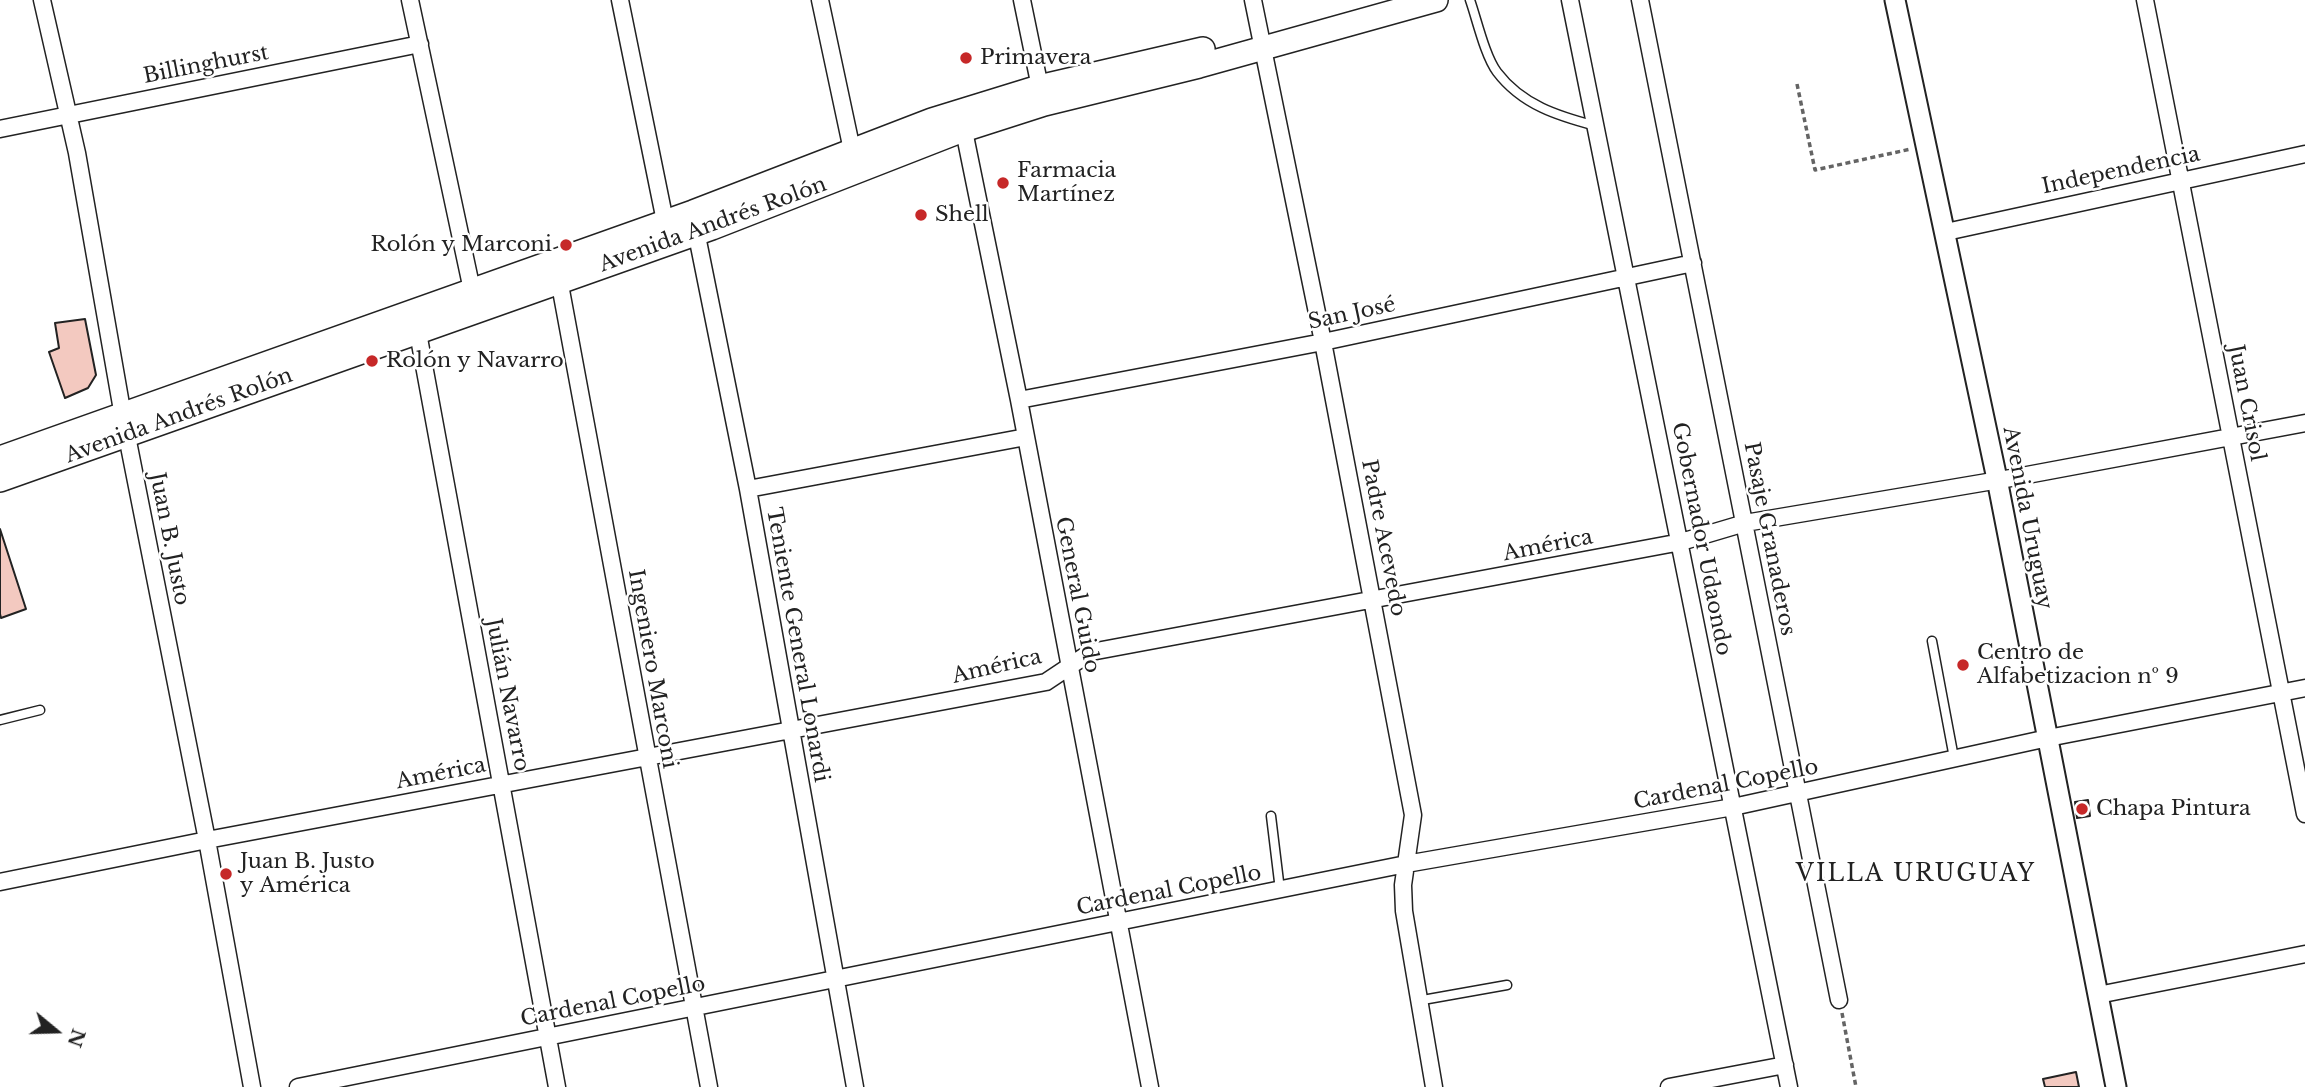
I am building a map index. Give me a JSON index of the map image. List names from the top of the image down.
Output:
{
  "streets": {
    "main road": ["Avenida Andrés Rolón"],
    "street": [
      "Billinghurst",
      "Independencia",
      "San José",
      "Juan Crisol",
      "Avenida Uruguay",
      "Padre Acevedo",
      "Juan B. Justo",
      "Gobernador Udaondo",
      "Pasaje Granaderos",
      "América",
      "General Guido",
      "Teniente General Lonardi",
      "Ingeniero Marconi",
      "Julián Navarro",
      "Cardenal Copello"
    ]
  },
  "crossings": [
    ["Billinghurst", "Juan B. Justo"],
    ["Independencia", "Juan Crisol"],
    ["Independencia", "Avenida Uruguay"],
    ["Avenida Andrés Rolón", "Padre Acevedo"],
    ["Avenida Andrés Rolón", "Juan B. Justo"],
    ["Avenida Andrés Rolón", "General Guido"],
    ["Avenida Andrés Rolón", "Teniente General Lonardi"],
    ["Avenida Andrés Rolón", "Ingeniero Marconi"],
    ["Avenida Andrés Rolón", "Julián Navarro"],
    ["San José", "Padre Acevedo"],
    ["San José", "Gobernador Udaondo"],
    ["San José", "Pasaje Granaderos"],
    ["San José", "General Guido"],
    ["Juan Crisol", "América"],
    ["Juan Crisol", "Cardenal Copello"],
    ["Avenida Uruguay", "América"],
    ["Avenida Uruguay", "Cardenal Copello"],
    ["Padre Acevedo", "América"],
    ["Padre Acevedo", "Cardenal Copello"],
    ["Juan B. Justo", "América"],
    ["Gobernador Udaondo", "América"],
    ["Gobernador Udaondo", "Cardenal Copello"],
    ["Pasaje Granaderos", "América"],
    ["Pasaje Granaderos", "Cardenal Copello"],
    ["América", "General Guido"],
    ["América", "Teniente General Lonardi"],
    ["América", "Ingeniero Marconi"],
    ["América", "Julián Navarro"],
    ["General Guido", "Cardenal Copello"],
    ["Teniente General Lonardi", "Cardenal Copello"],
    ["Ingeniero Marconi", "Cardenal Copello"],
    ["Julián Navarro", "Cardenal Copello"]
  ],
  "districts": ["VILLA URUGUAY"],
  "places": [
    "Primavera",
    "Farmacia Martínez",
    "Shell",
    "Rolón y Marconi",
    "Rolón y Navarro",
    "Centro de Alfabetizacion nº 9",
    "Chapa Pintura",
    "Juan B. Justo y América"
  ],
  "north": "right"
}
